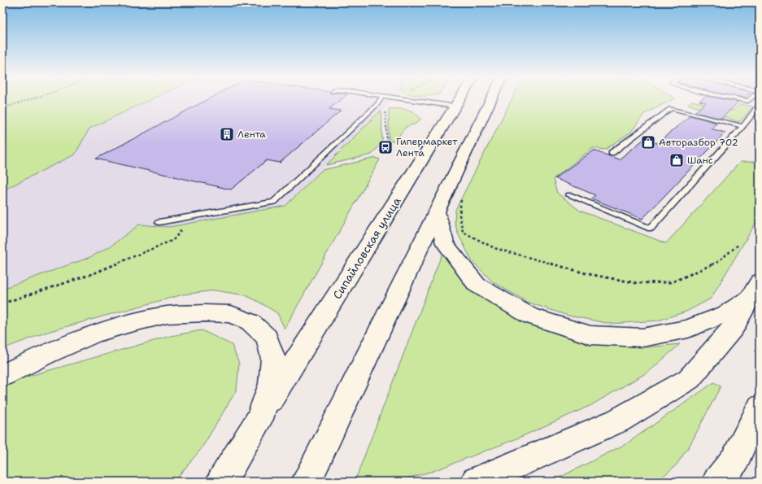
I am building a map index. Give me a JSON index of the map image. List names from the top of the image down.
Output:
{
  "streets": {
    "main road": ["Сипайловская улица"]
  },
  "places": {
    "building": ["Лента"],
    "shop": ["Авторазбор 702", "Шанс"],
    "bus stop": ["Гипермаркет Лента"]
  }
}
